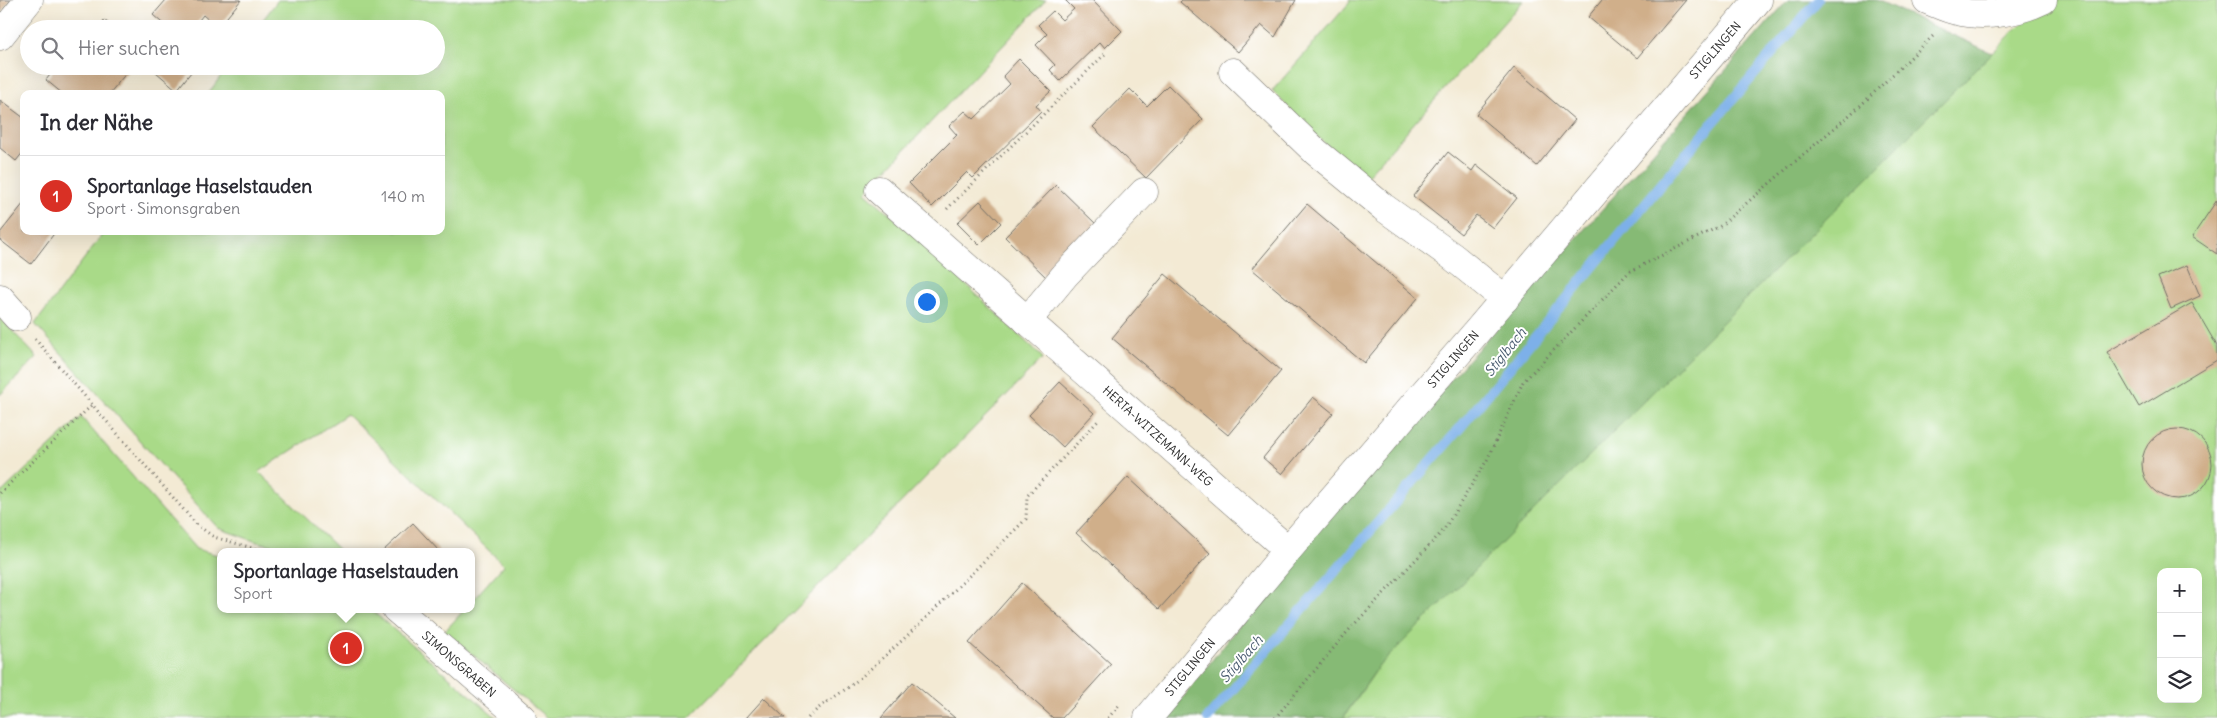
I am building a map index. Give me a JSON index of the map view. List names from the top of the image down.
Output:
{
  "streets": {
    "street": ["STIGLINGEN", "HERTA-WITZEMANN-WEG", "SIMONSGRABEN"]
  },
  "crossings": [
    ["STIGLINGEN", "HERTA-WITZEMANN-WEG"]
  ],
  "water": ["Stiglbach"],
  "page": {
    "search": "Hier suchen",
    "heading": "In der Nähe",
    "list": [
      {
        "mark": "1",
        "name": "Sportanlage Haselstauden",
        "note": "Sport · Simonsgraben",
        "value": "140 m"
      }
    ],
    "popup": ["Sportanlage Haselstauden", "Sport"],
    "map_buttons": ["+", "−"],
    "pins": "1"
  }
}
